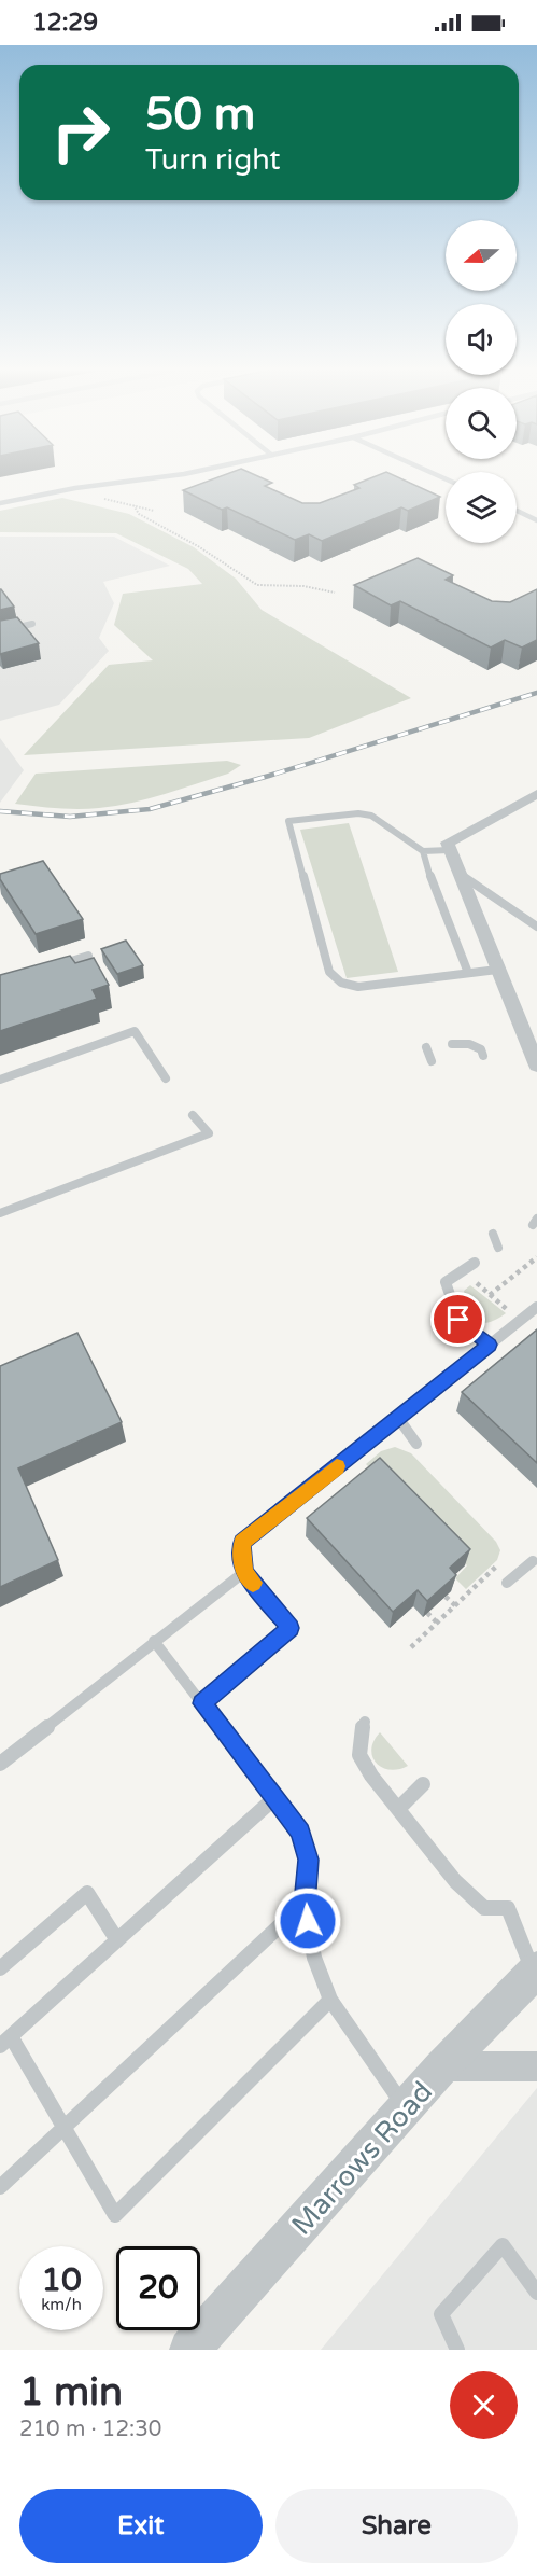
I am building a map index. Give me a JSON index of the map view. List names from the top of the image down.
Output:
{
  "streets": {
    "street": ["Marrows Road"]
  },
  "north": "left",
  "page": {
    "status": "12:29",
    "turn": ["50 m", "Turn right"],
    "speed": "10 km/h",
    "limit": "20",
    "heading": ["1 min", "210 m · 12:30"],
    "buttons": ["Exit", "Share"]
  }
}
